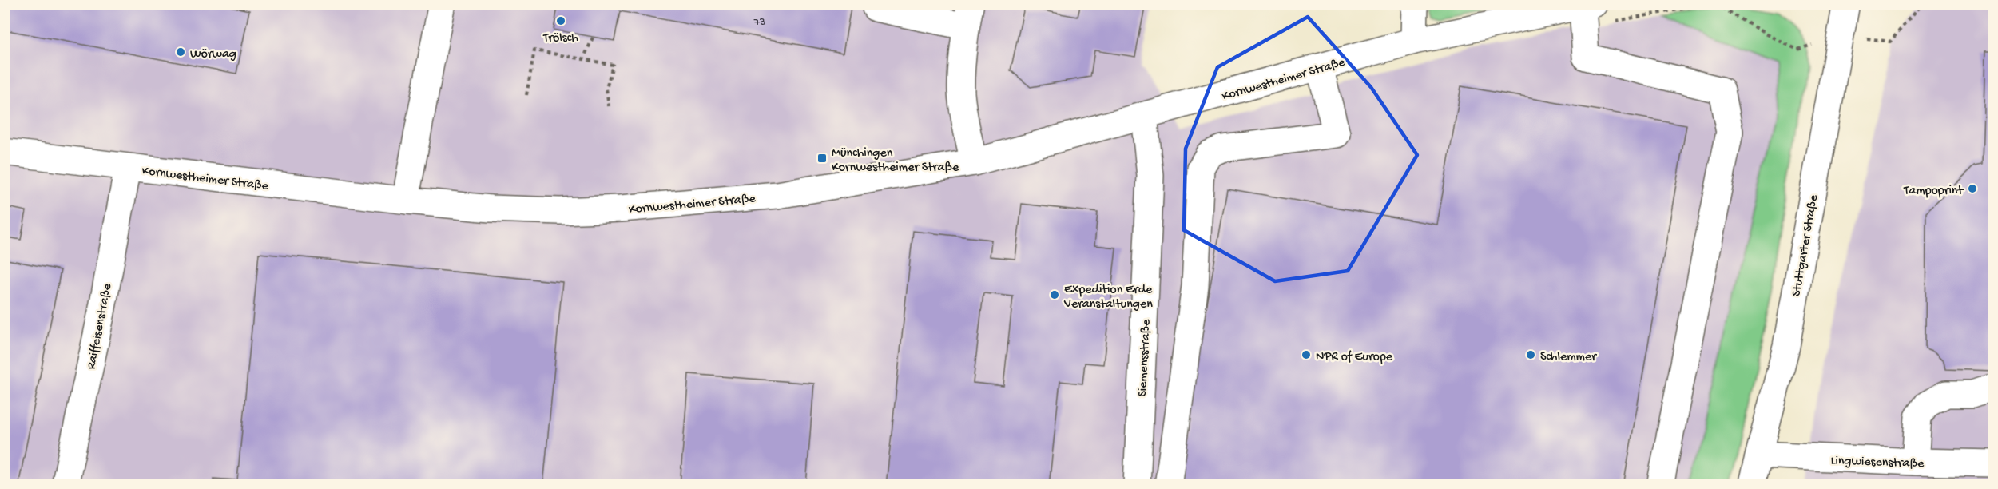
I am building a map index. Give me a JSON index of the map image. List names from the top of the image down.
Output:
{
  "streets": {
    "street": [
      "Kornwestheimer Straße",
      "Stuttgarter Straße",
      "Raiffeisenstraße",
      "Siemensstraße",
      "Lingwiesenstraße"
    ]
  },
  "crossings": [
    ["Kornwestheimer Straße", "Raiffeisenstraße"],
    ["Kornwestheimer Straße", "Siemensstraße"],
    ["Stuttgarter Straße", "Lingwiesenstraße"]
  ],
  "places": {
    "other": [
      "Trölsch",
      "Wörwag",
      "Tampoprint",
      "Expedition Erde Veranstaltungen",
      "NPR of Europe",
      "Schlemmer"
    ],
    "transit": ["Münchingen Kornwestheimer Straße"]
  },
  "house_numbers": ["73"]
}
